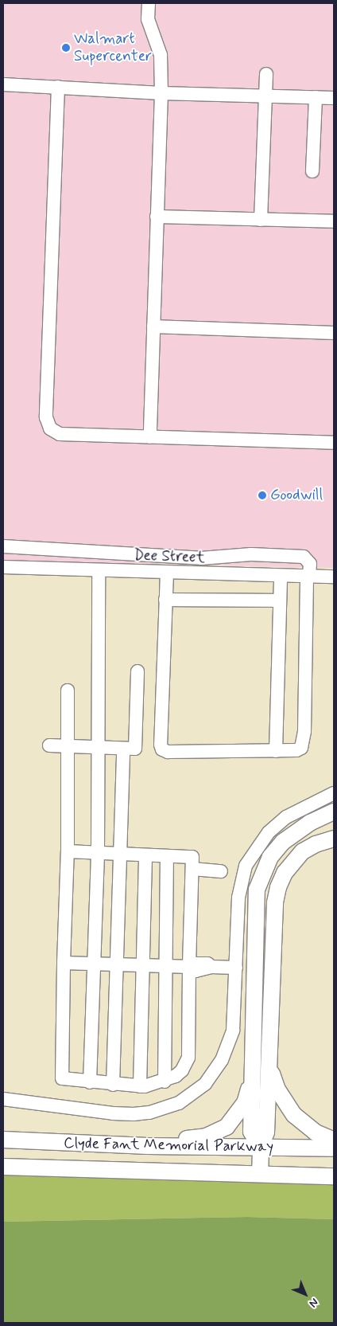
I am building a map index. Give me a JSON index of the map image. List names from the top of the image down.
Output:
{
  "streets": {
    "main road": ["Clyde Fant Memorial Parkway"],
    "street": ["Dee Street"]
  },
  "places": ["Walmart Supercenter", "Goodwill"],
  "north": "bottom right"
}
